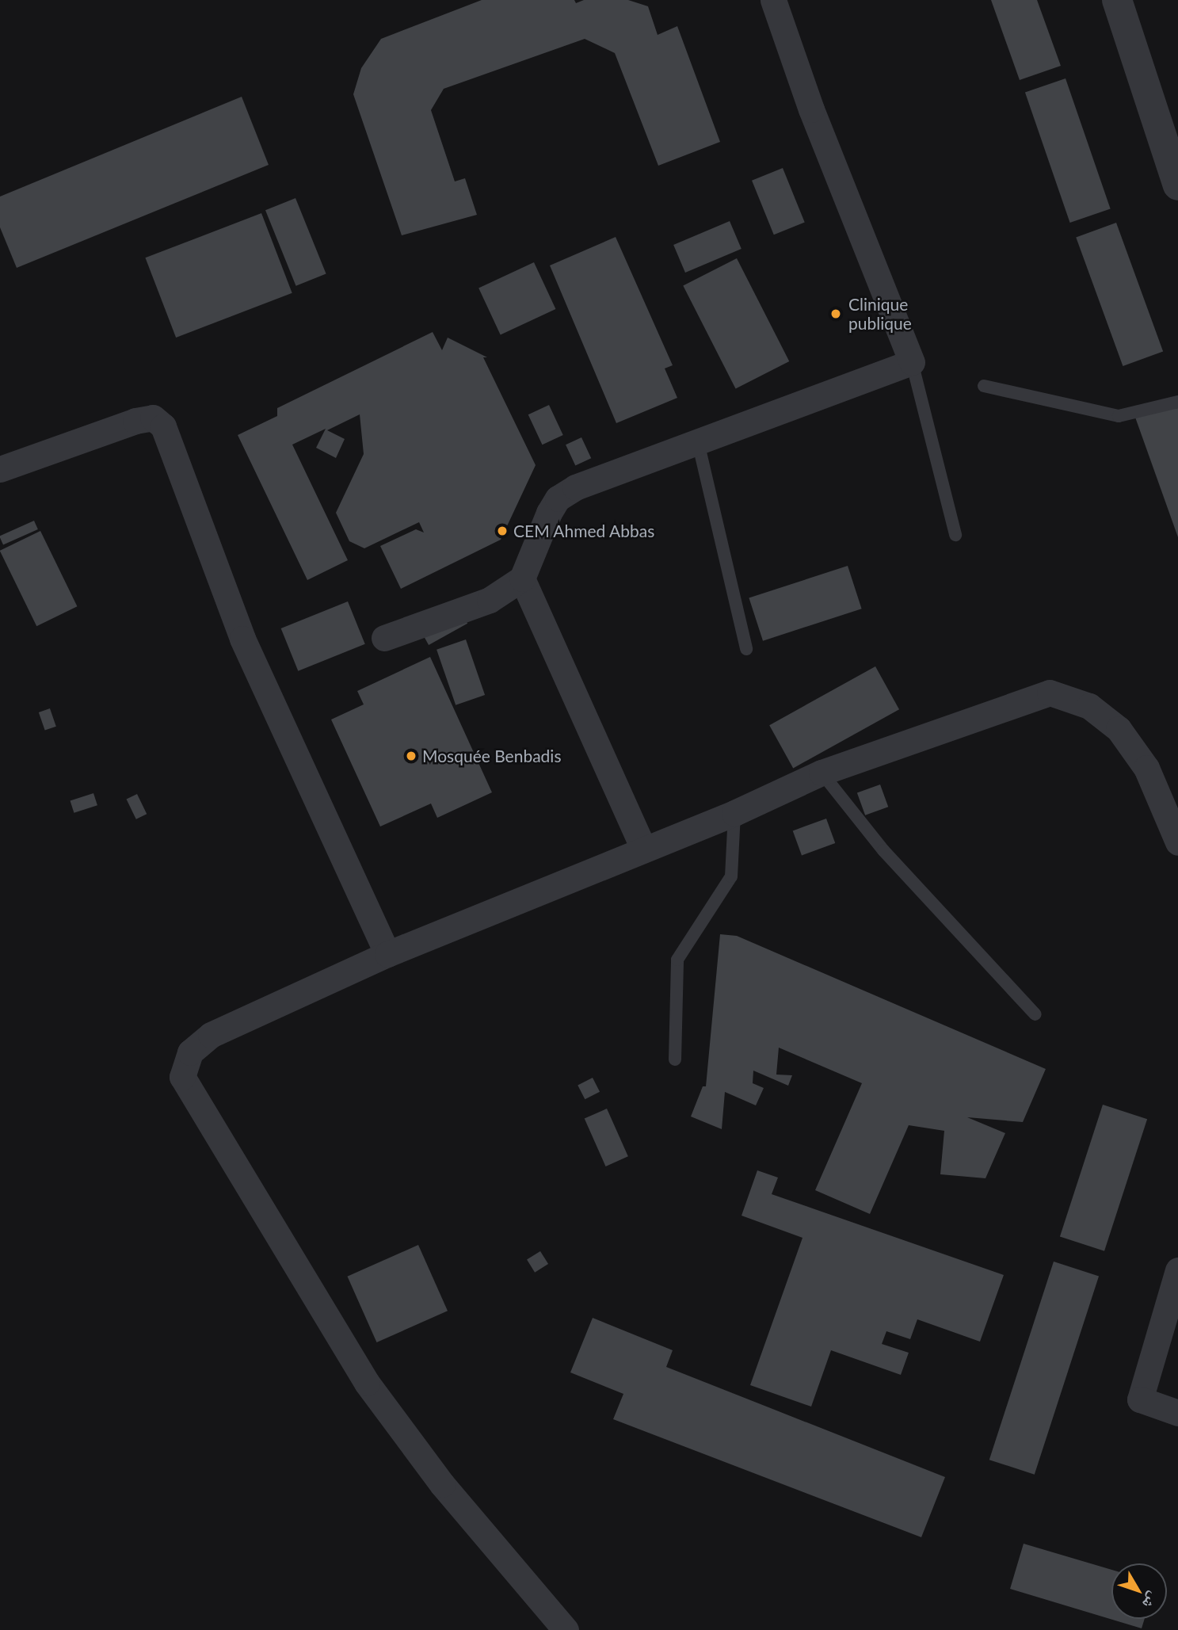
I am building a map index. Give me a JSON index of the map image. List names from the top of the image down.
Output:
{
  "places": ["Clinique publique", "CEM Ahmed Abbas", "Mosquée Benbadis"],
  "north": "bottom right"
}
